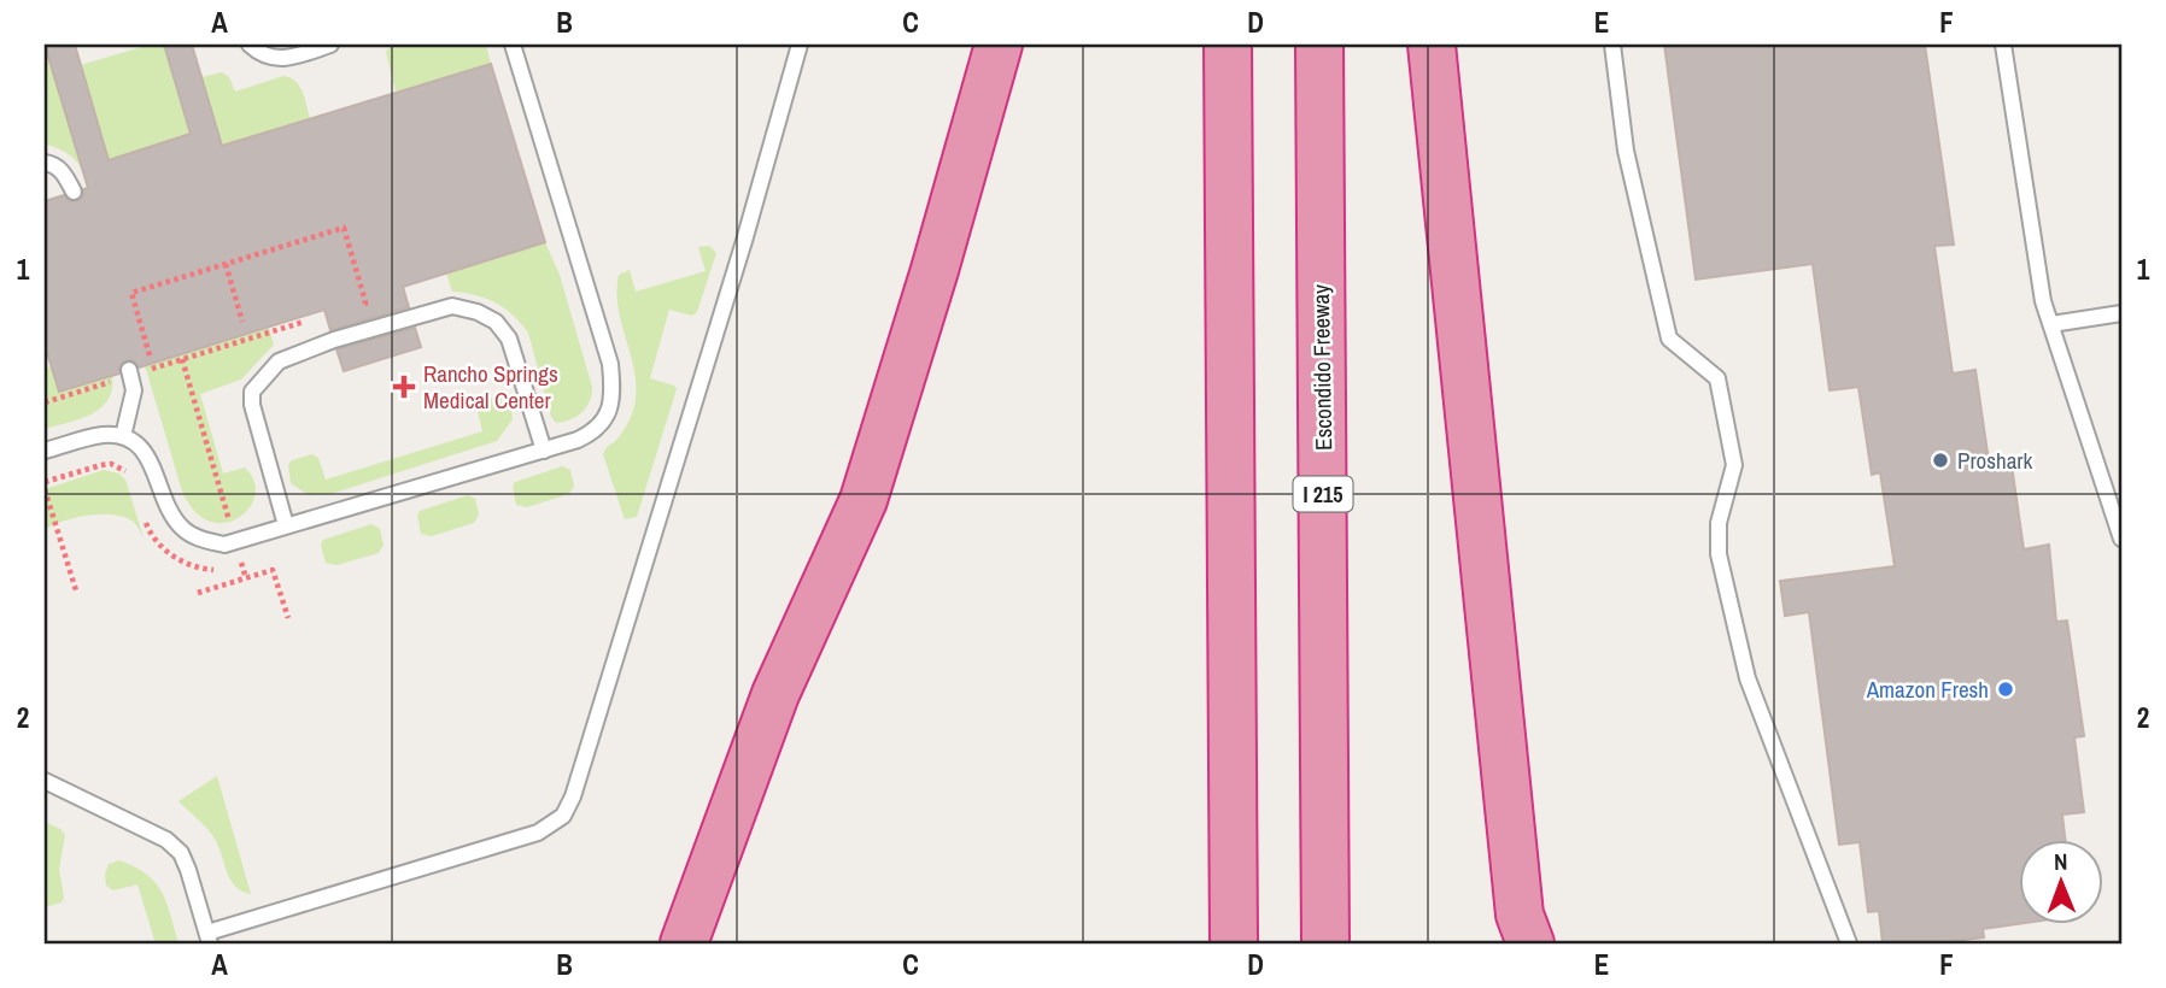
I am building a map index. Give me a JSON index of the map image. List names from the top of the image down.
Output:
{
  "streets": {
    "highway": ["Escondido Freeway", "I 215"]
  },
  "places": {
    "health": ["Rancho Springs Medical Center"],
    "other": ["Proshark", "Amazon Fresh"]
  },
  "north": "top",
  "grid": {
    "columns": [
      "A",
      "B",
      "C",
      "D",
      "E",
      "F"
    ],
    "rows": ["1", "2"]
  }
}
